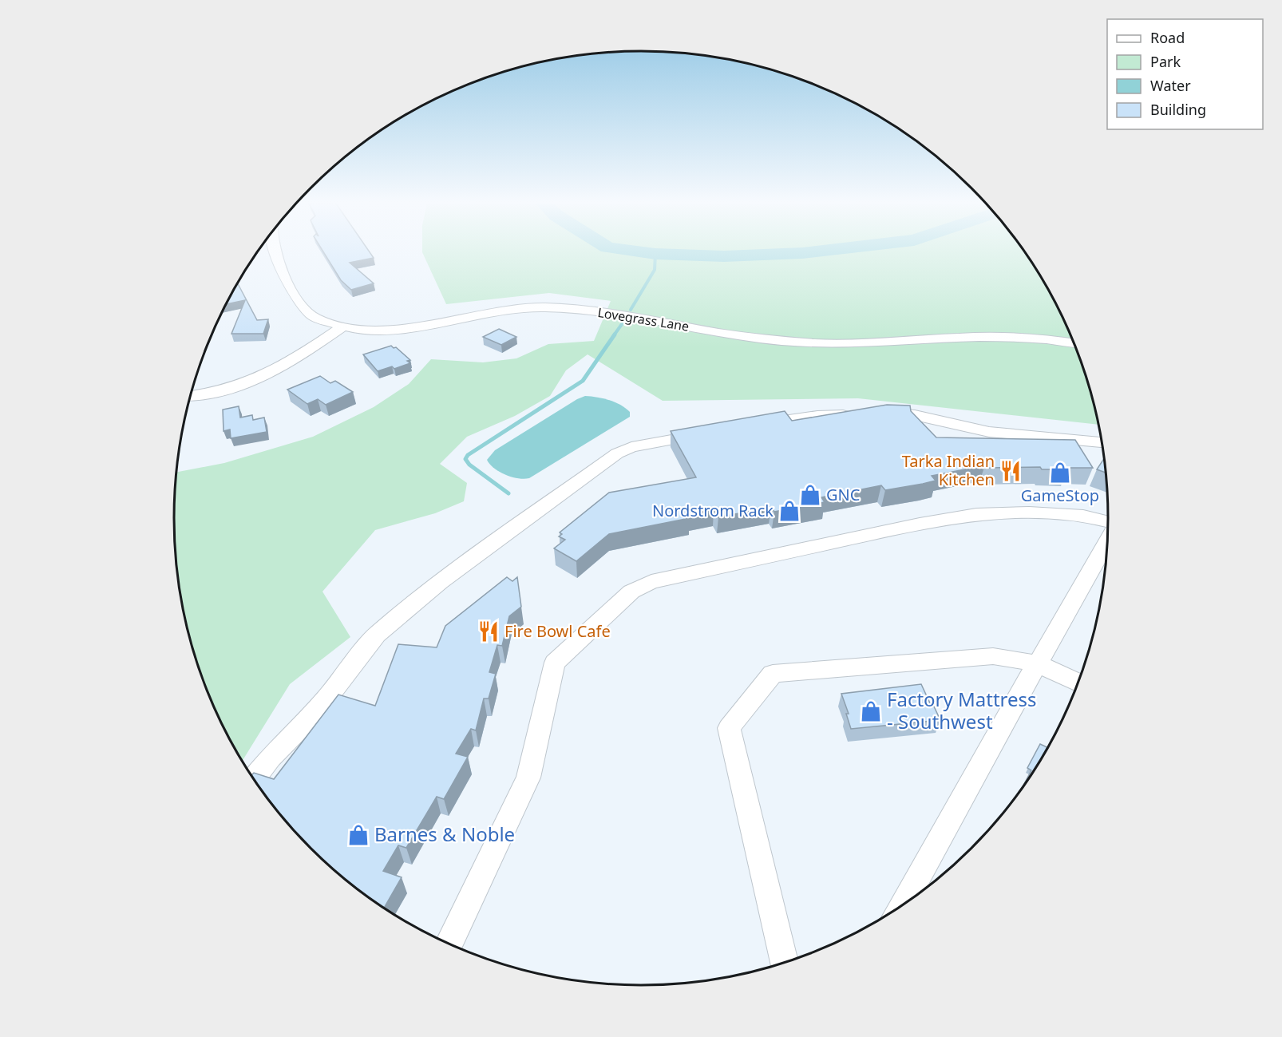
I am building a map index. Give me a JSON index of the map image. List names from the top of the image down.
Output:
{
  "streets": {
    "street": ["Lovegrass Lane"]
  },
  "places": {
    "restaurant": ["Tarka Indian Kitchen", "Fire Bowl Cafe"],
    "shop": [
      "GameStop",
      "GNC",
      "Nordstrom Rack",
      "Factory Mattress - Southwest",
      "Barnes & Noble"
    ]
  },
  "legend": [
    "Road",
    "Park",
    "Water",
    "Building"
  ]
}
